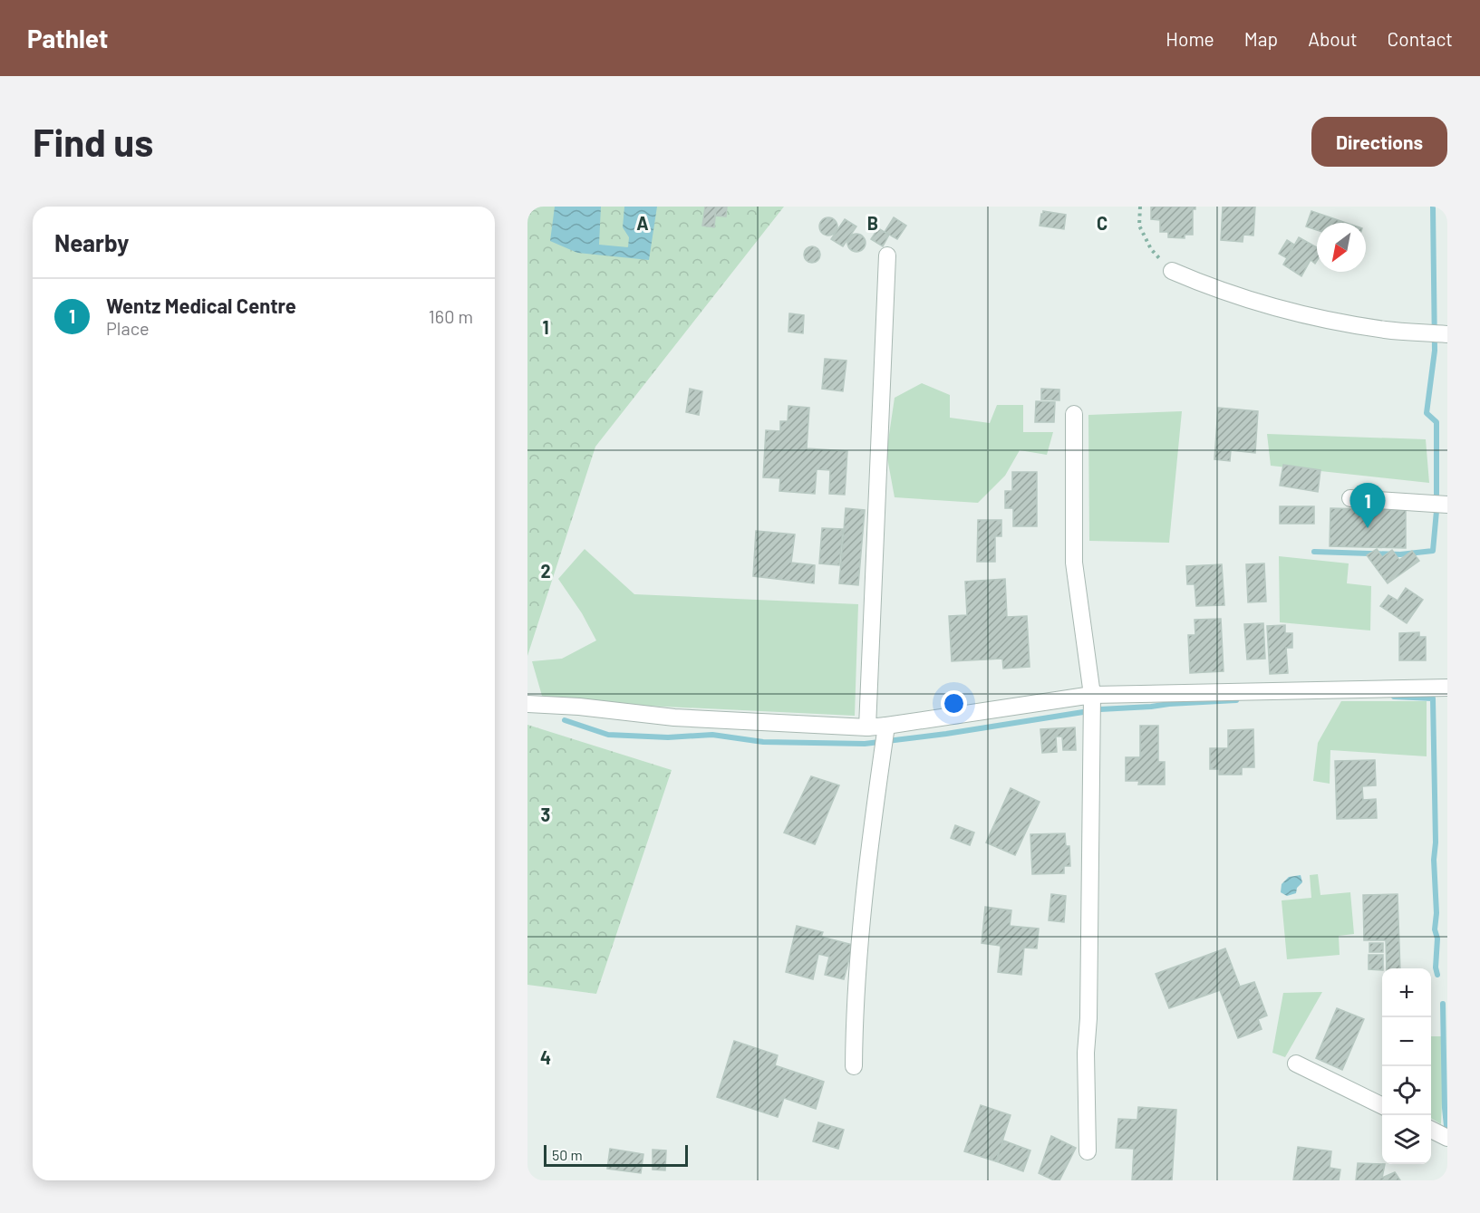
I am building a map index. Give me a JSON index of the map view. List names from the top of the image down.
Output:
{
  "scale_bar": "50 m",
  "north": "bottom left",
  "page": {
    "header": "Pathlet",
    "nav": [
      "Home",
      "Map",
      "About",
      "Contact"
    ],
    "buttons": "Directions",
    "title": "Find us",
    "heading": "Nearby",
    "list": [
      {
        "mark": "1",
        "name": "Wentz Medical Centre",
        "note": "Place",
        "value": "160 m"
      }
    ],
    "pins": "1",
    "map_buttons": ["+", "−"],
    "scale": "50 m"
  },
  "grid": {
    "columns": ["A", "B", "C"],
    "rows": [
      "1",
      "2",
      "3",
      "4"
    ]
  }
}
